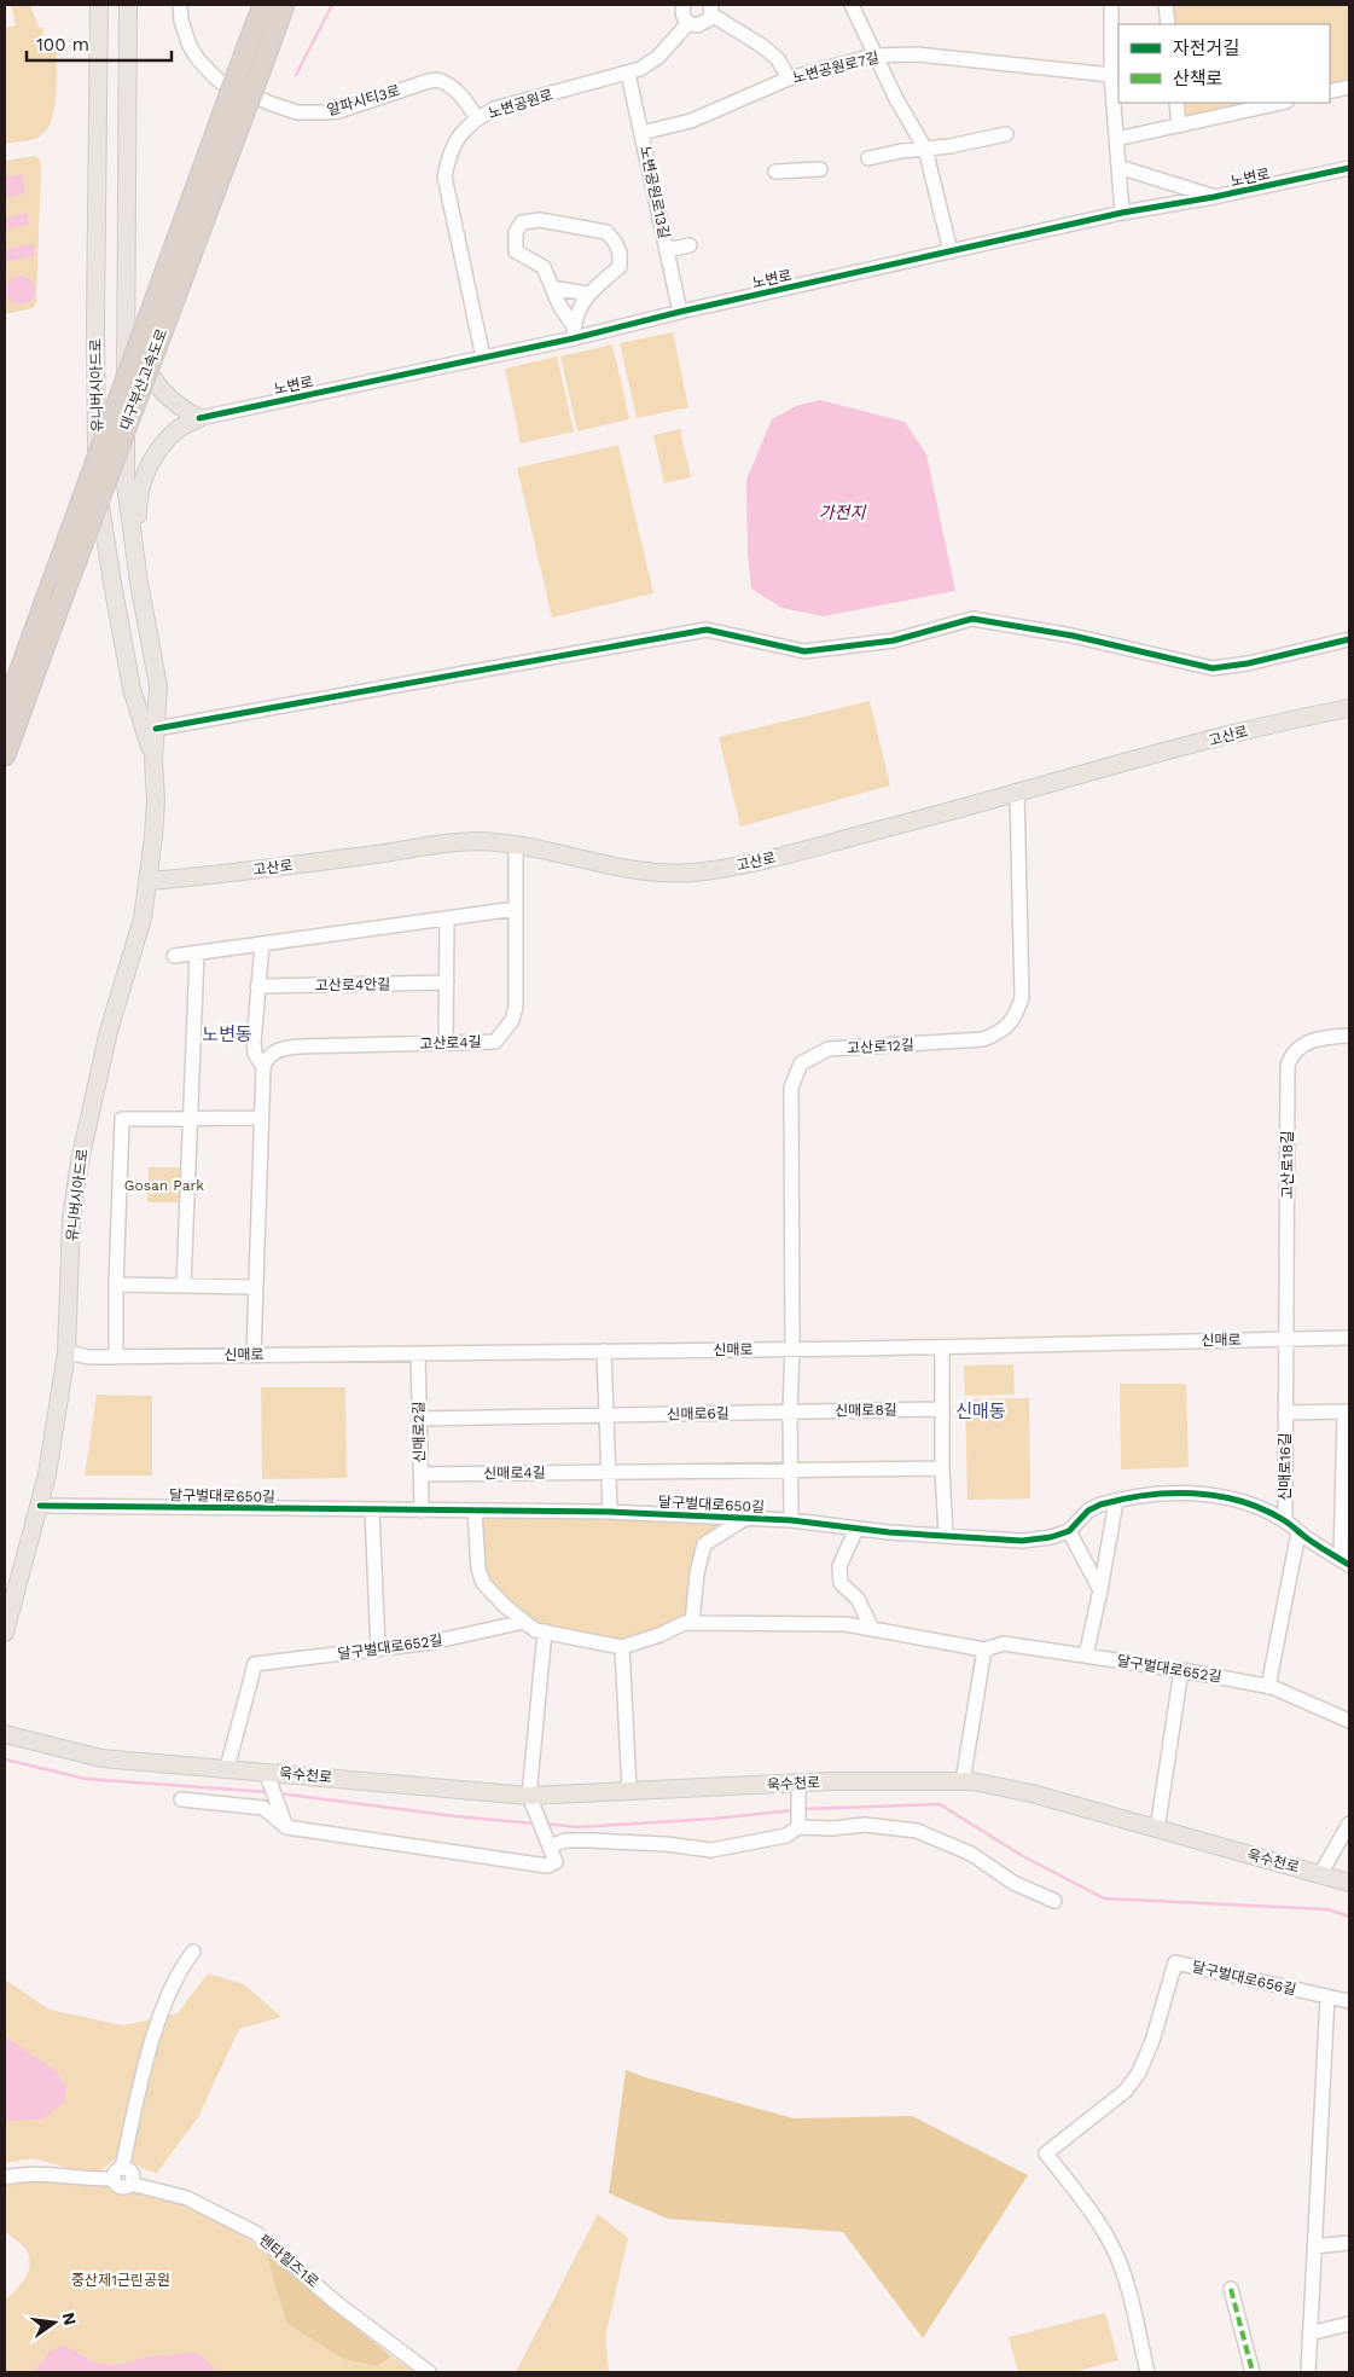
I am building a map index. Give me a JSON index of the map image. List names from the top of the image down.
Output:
{
  "streets": {
    "highway": ["대구부산고속도로"],
    "main road": ["유니버시아드로", "고산로", "욱수천로"],
    "street": [
      "노변공원로7길",
      "알파시티3로",
      "노변공원로",
      "노변로",
      "노변공원로13길",
      "고산로4안길",
      "고산로4길",
      "고산로12길",
      "고산로18길",
      "신매로",
      "신매로8길",
      "신매로6길",
      "신매로2길",
      "신매로16길",
      "신매로4길",
      "달구벌대로650길",
      "달구벌대로652길",
      "달구벌대로656길",
      "펜타힐즈1로"
    ]
  },
  "crossings": [
    ["노변공원로7길", "노변공원로13길"],
    ["알파시티3로", "노변공원로"],
    ["노변공원로", "노변로"],
    ["노변공원로", "노변공원로13길"],
    ["노변로", "노변공원로13길"],
    ["유니버시아드로", "고산로"],
    ["유니버시아드로", "신매로"],
    ["유니버시아드로", "달구벌대로650길"],
    ["고산로", "고산로4길"],
    ["고산로", "고산로12길"],
    ["고산로12길", "신매로"],
    ["고산로18길", "신매로"],
    ["고산로18길", "신매로16길"],
    ["신매로", "신매로2길"],
    ["신매로", "신매로16길"],
    ["신매로8길", "신매로6길"],
    ["신매로2길", "신매로4길"],
    ["신매로2길", "달구벌대로650길"],
    ["달구벌대로650길", "달구벌대로652길"],
    ["달구벌대로652길", "욱수천로"]
  ],
  "districts": ["노변동", "신매동"],
  "water": ["가전지"],
  "parks": ["Gosan Park", "중산제1근린공원"],
  "legend": ["자전거길", "산책로"],
  "scale_bar": "100 m",
  "north": "right"
}
